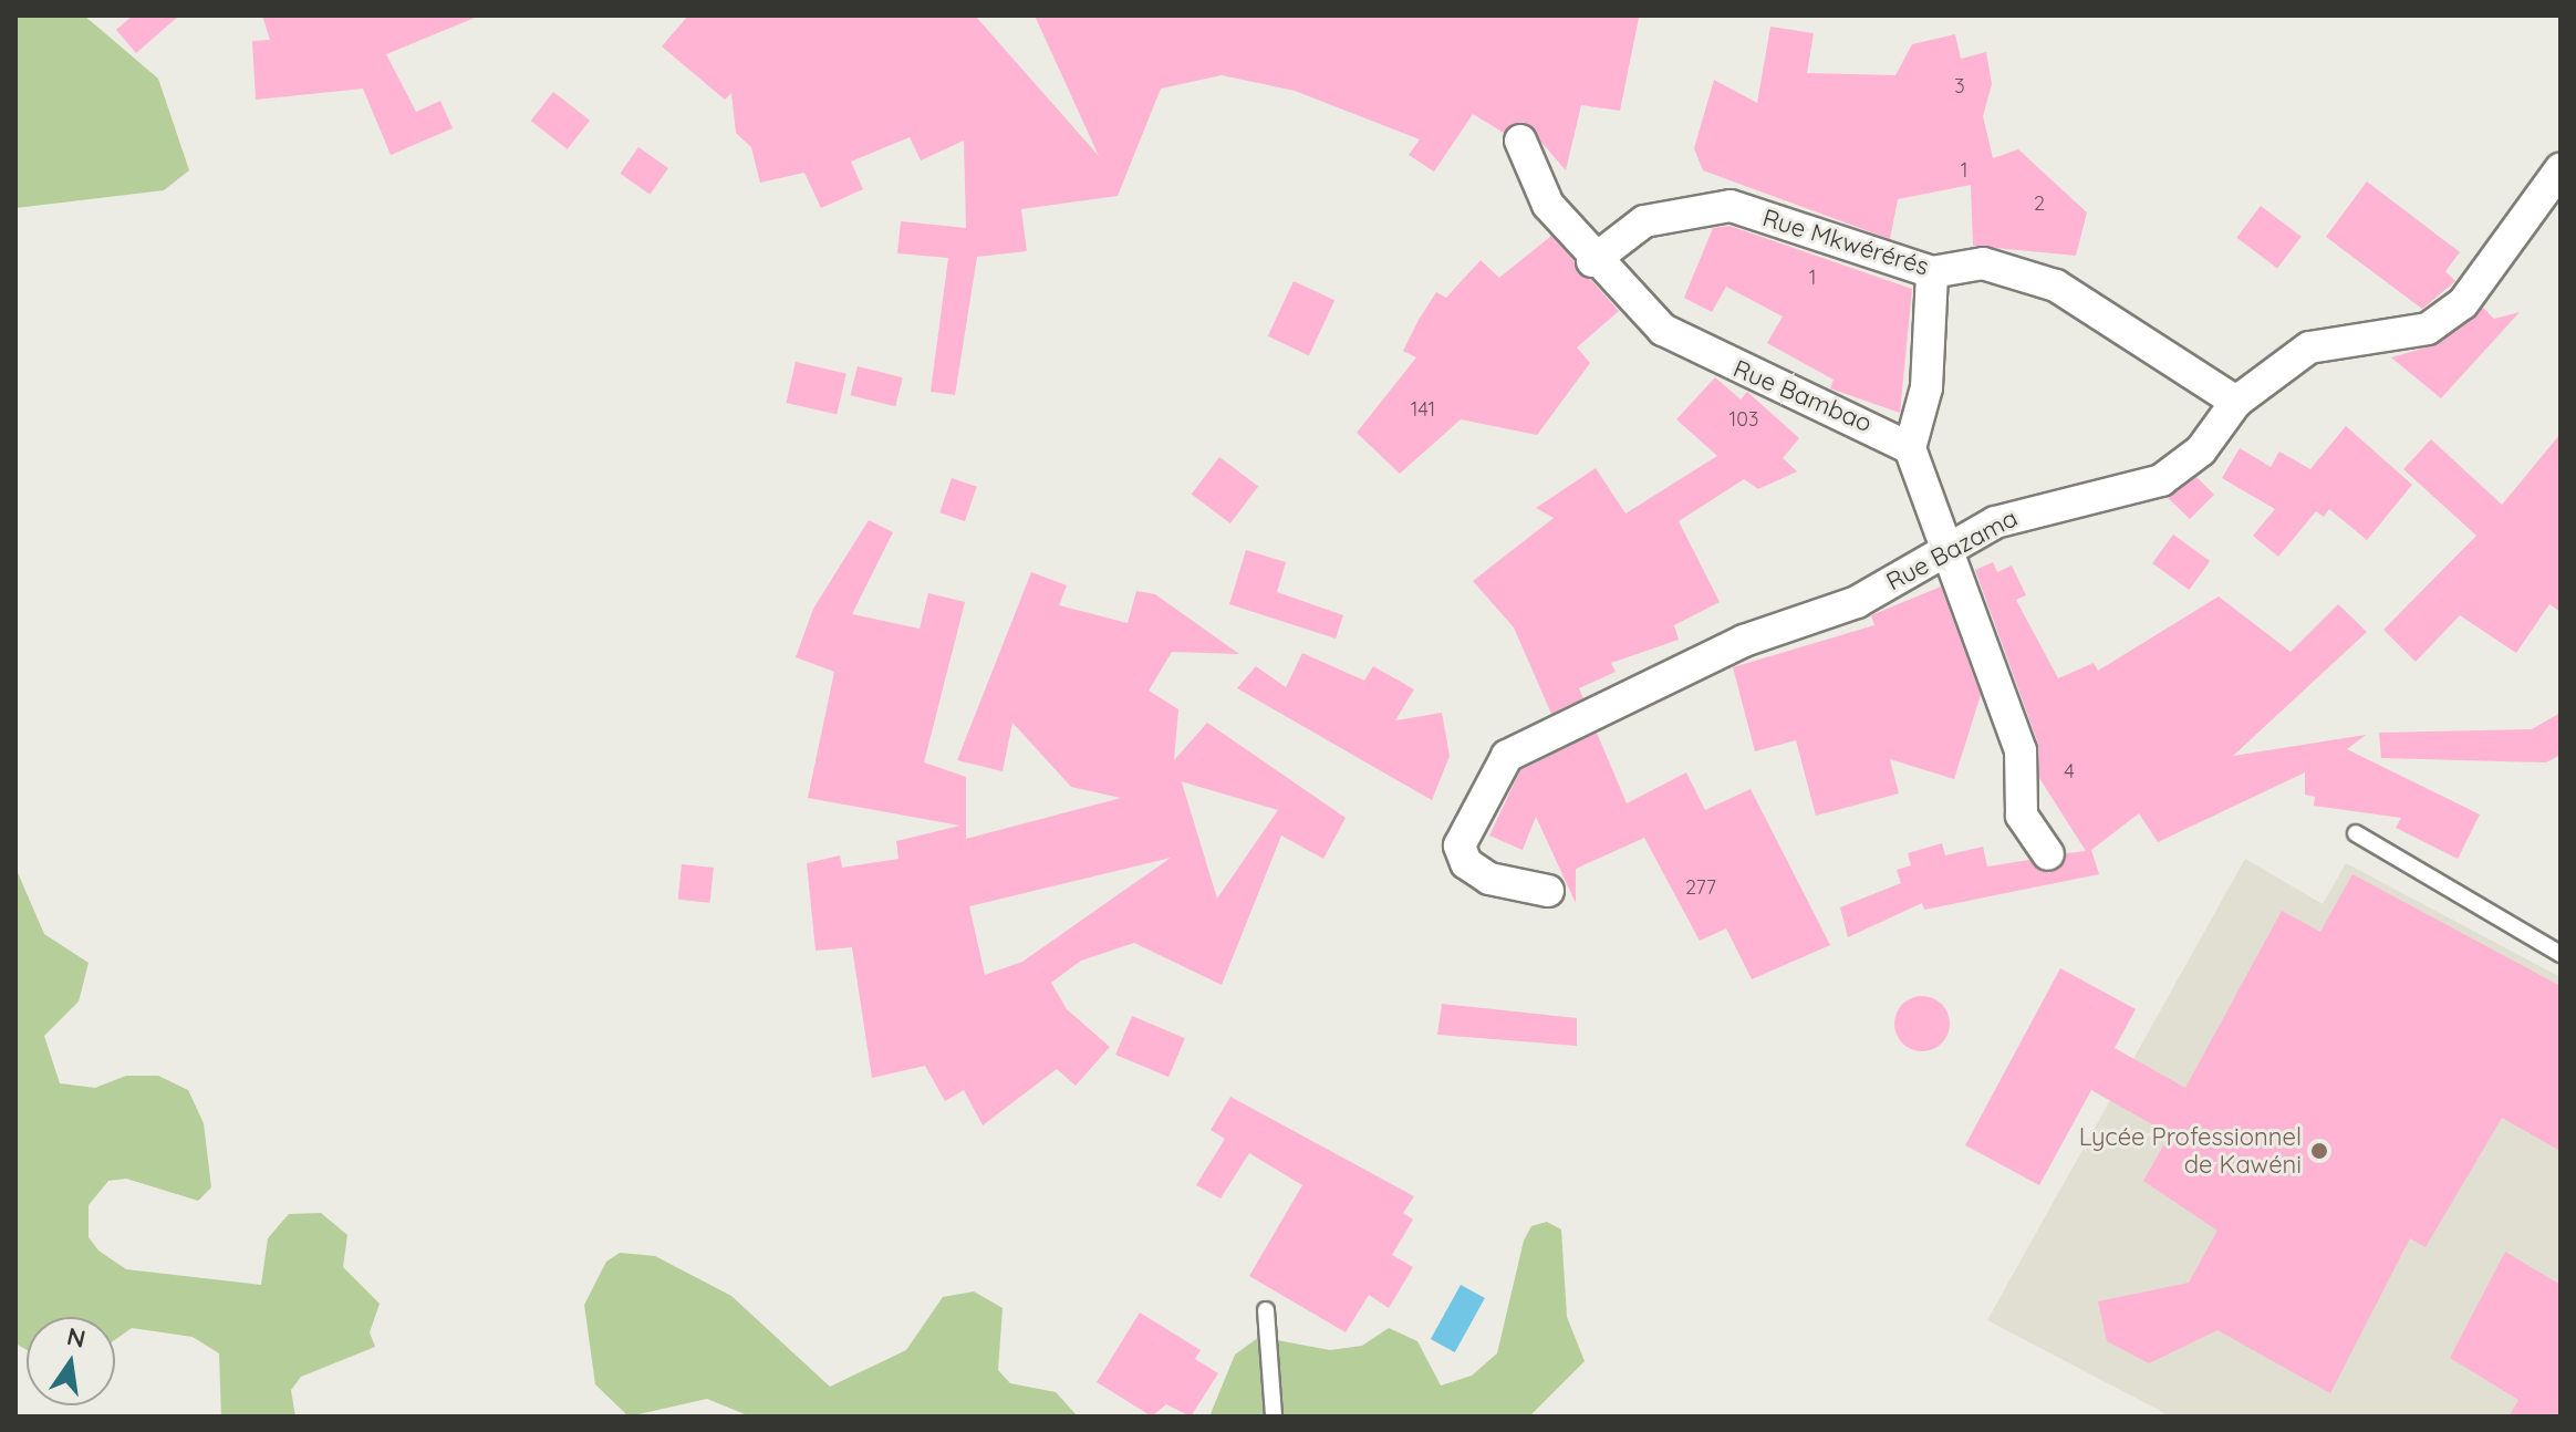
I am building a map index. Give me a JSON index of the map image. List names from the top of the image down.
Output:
{
  "streets": {
    "street": ["Rue Mkwérérés", "Rue Bambao", "Rue Bazama"]
  },
  "crossings": [
    ["Rue Mkwérérés", "Rue Bambao"],
    ["Rue Mkwérérés", "Rue Bazama"]
  ],
  "places": ["Lycée Professionnel de Kawéni"],
  "house_numbers": [
    "3",
    "1",
    "2",
    "1",
    "141",
    "103",
    "4",
    "277"
  ],
  "north": "top"
}
